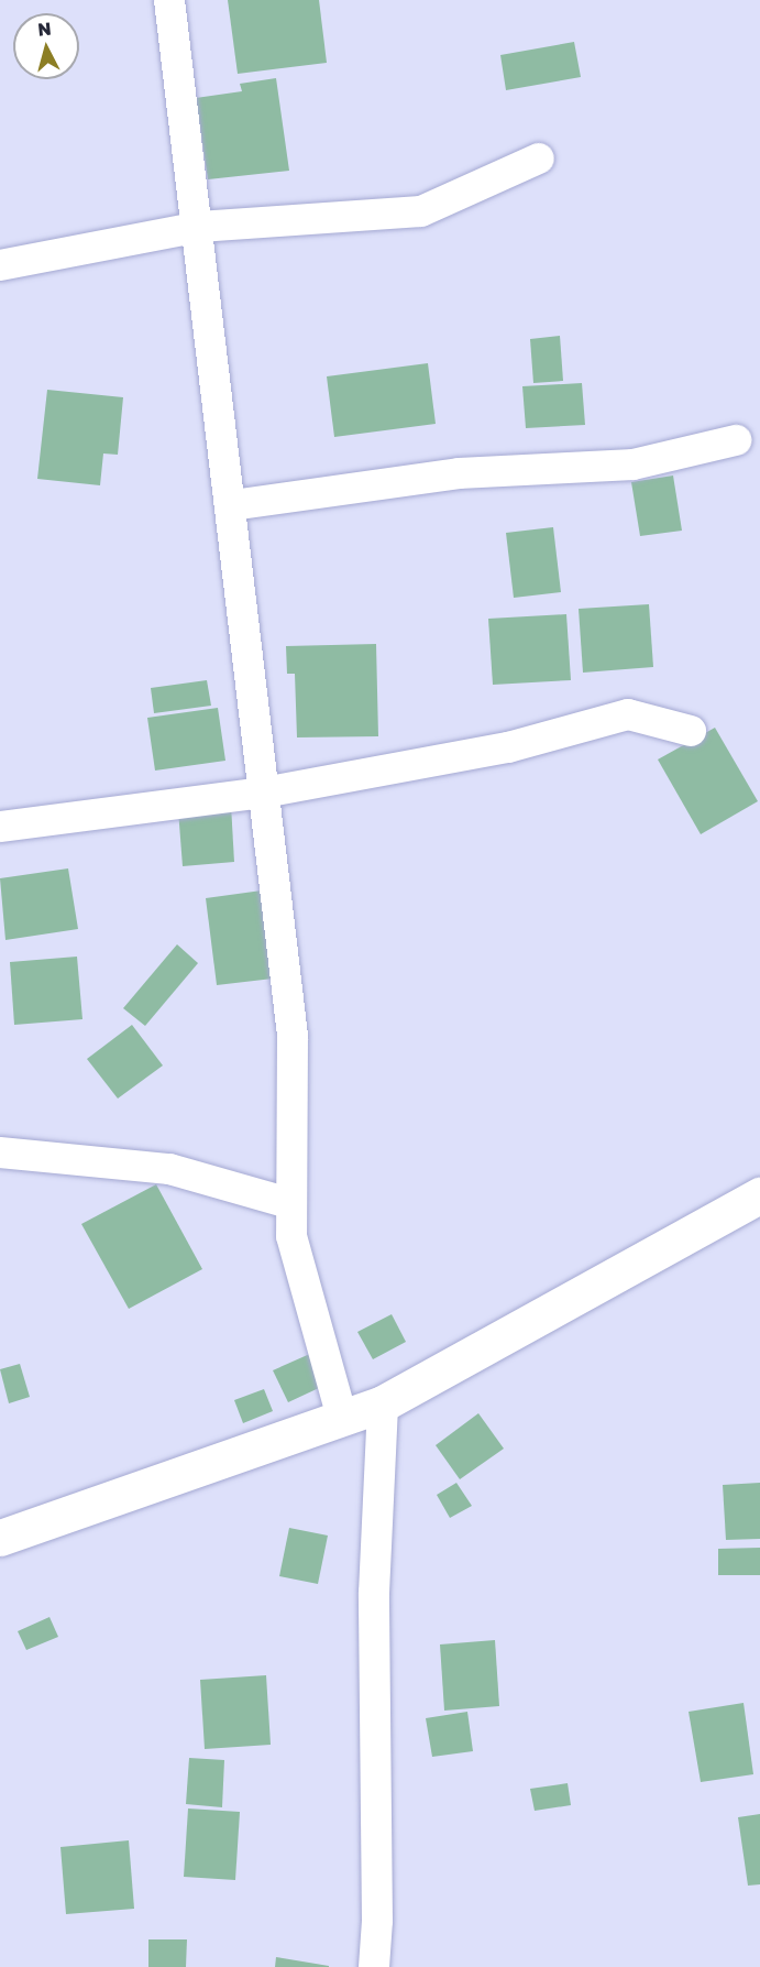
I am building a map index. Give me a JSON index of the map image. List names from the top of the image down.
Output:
{
  "north": "top"
}
